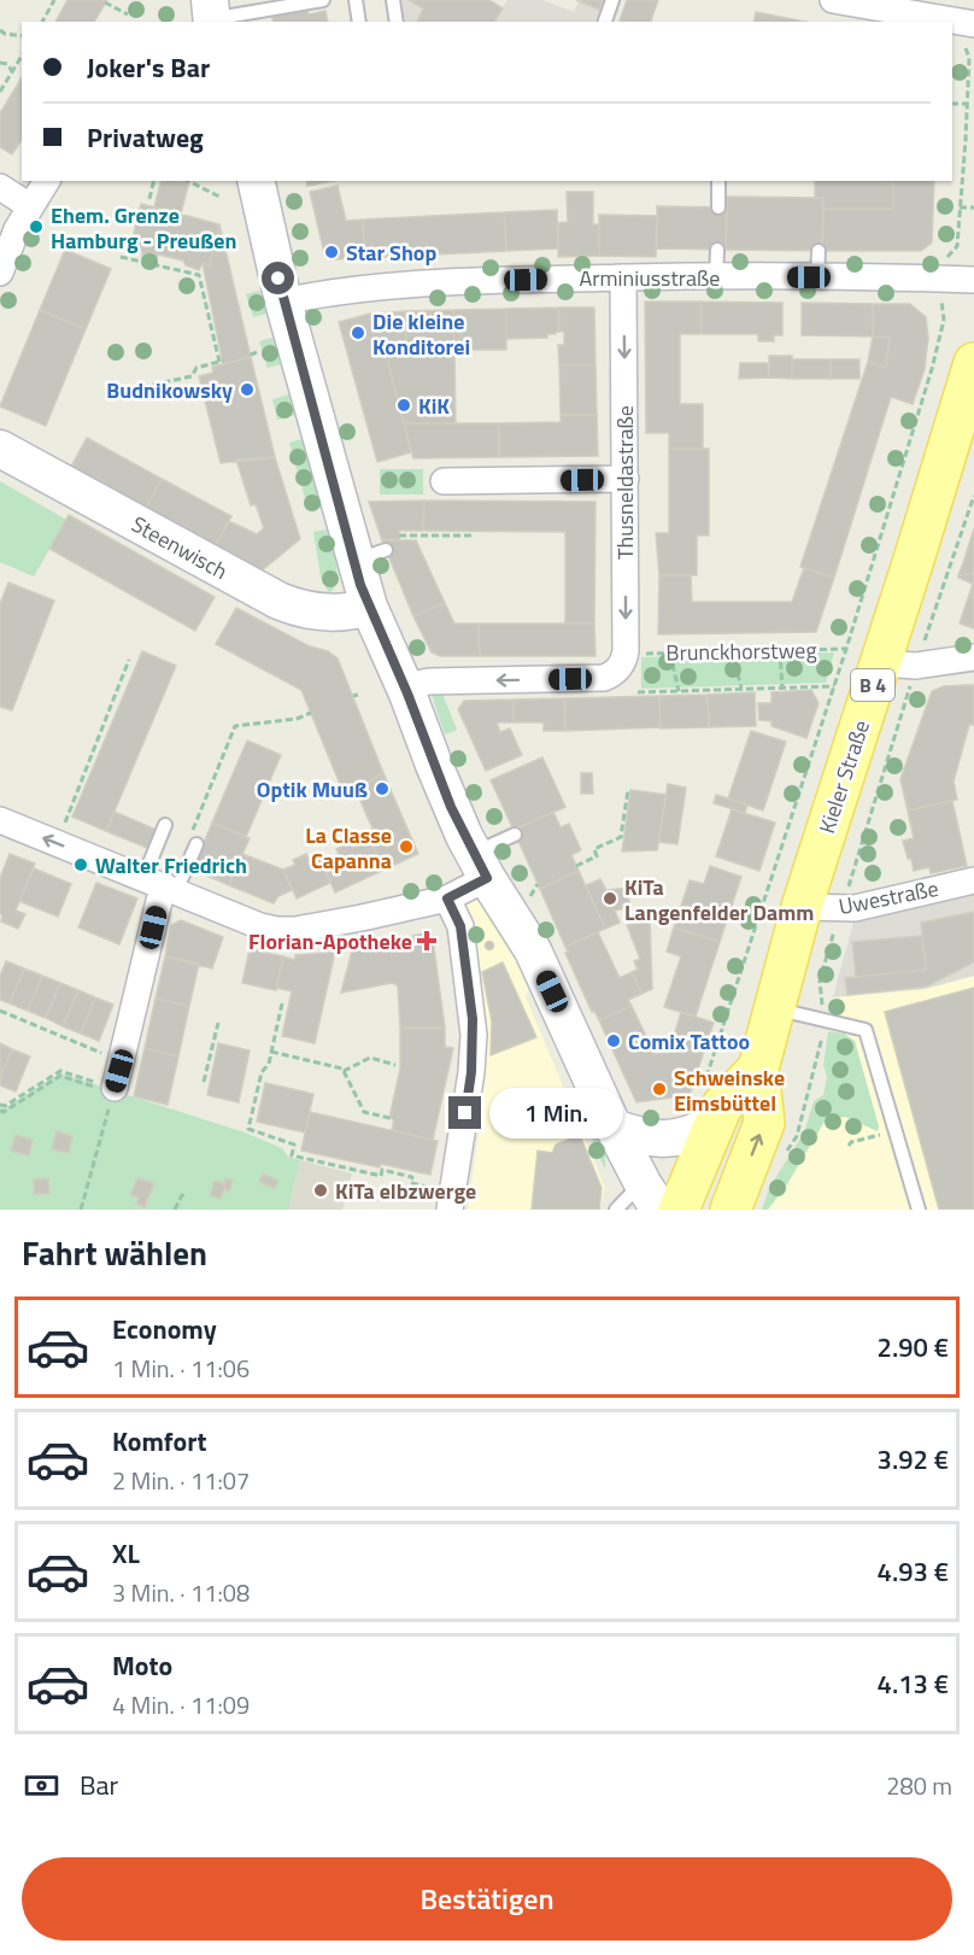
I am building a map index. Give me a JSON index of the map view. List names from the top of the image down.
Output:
{
  "streets": {
    "main road": ["B 4", "Kieler Straße"],
    "street": [
      "Arminiusstraße",
      "Thusneldastraße",
      "Steenwisch",
      "Uwestraße"
    ],
    "path": ["Brunckhorstweg"]
  },
  "crossings": [
    ["Arminiusstraße", "Thusneldastraße"],
    ["Brunckhorstweg", "Kieler Straße"],
    ["Kieler Straße", "Uwestraße"]
  ],
  "places": {
    "other": [
      "Ehem. Grenze Hamburg - Preußen",
      "Star Shop",
      "Die kleine Konditorei",
      "Budnikowsky",
      "KiK",
      "Optik Muuß",
      "La Classe Capanna",
      "Walter Friedrich",
      "KiTa Langenfelder Damm",
      "Comix Tattoo",
      "Schweinske Eimsbüttel",
      "KiTa elbzwerge"
    ],
    "health": ["Florian-Apotheke"]
  },
  "page": {
    "banner": ["Joker's Bar", "Privatweg"],
    "bubble": "1 Min.",
    "heading": "Fahrt wählen",
    "list": [
      {
        "name": "Economy",
        "note": "1 Min. · 11:06",
        "value": "2.90 €"
      },
      {
        "name": "Komfort",
        "note": "2 Min. · 11:07",
        "value": "3.92 €"
      },
      {
        "name": "XL",
        "note": "3 Min. · 11:08",
        "value": "4.93 €"
      },
      {
        "name": "Moto",
        "note": "4 Min. · 11:09",
        "value": "4.13 €"
      }
    ],
    "pay": ["Bar", "280 m"],
    "buttons": "Bestätigen"
  }
}
